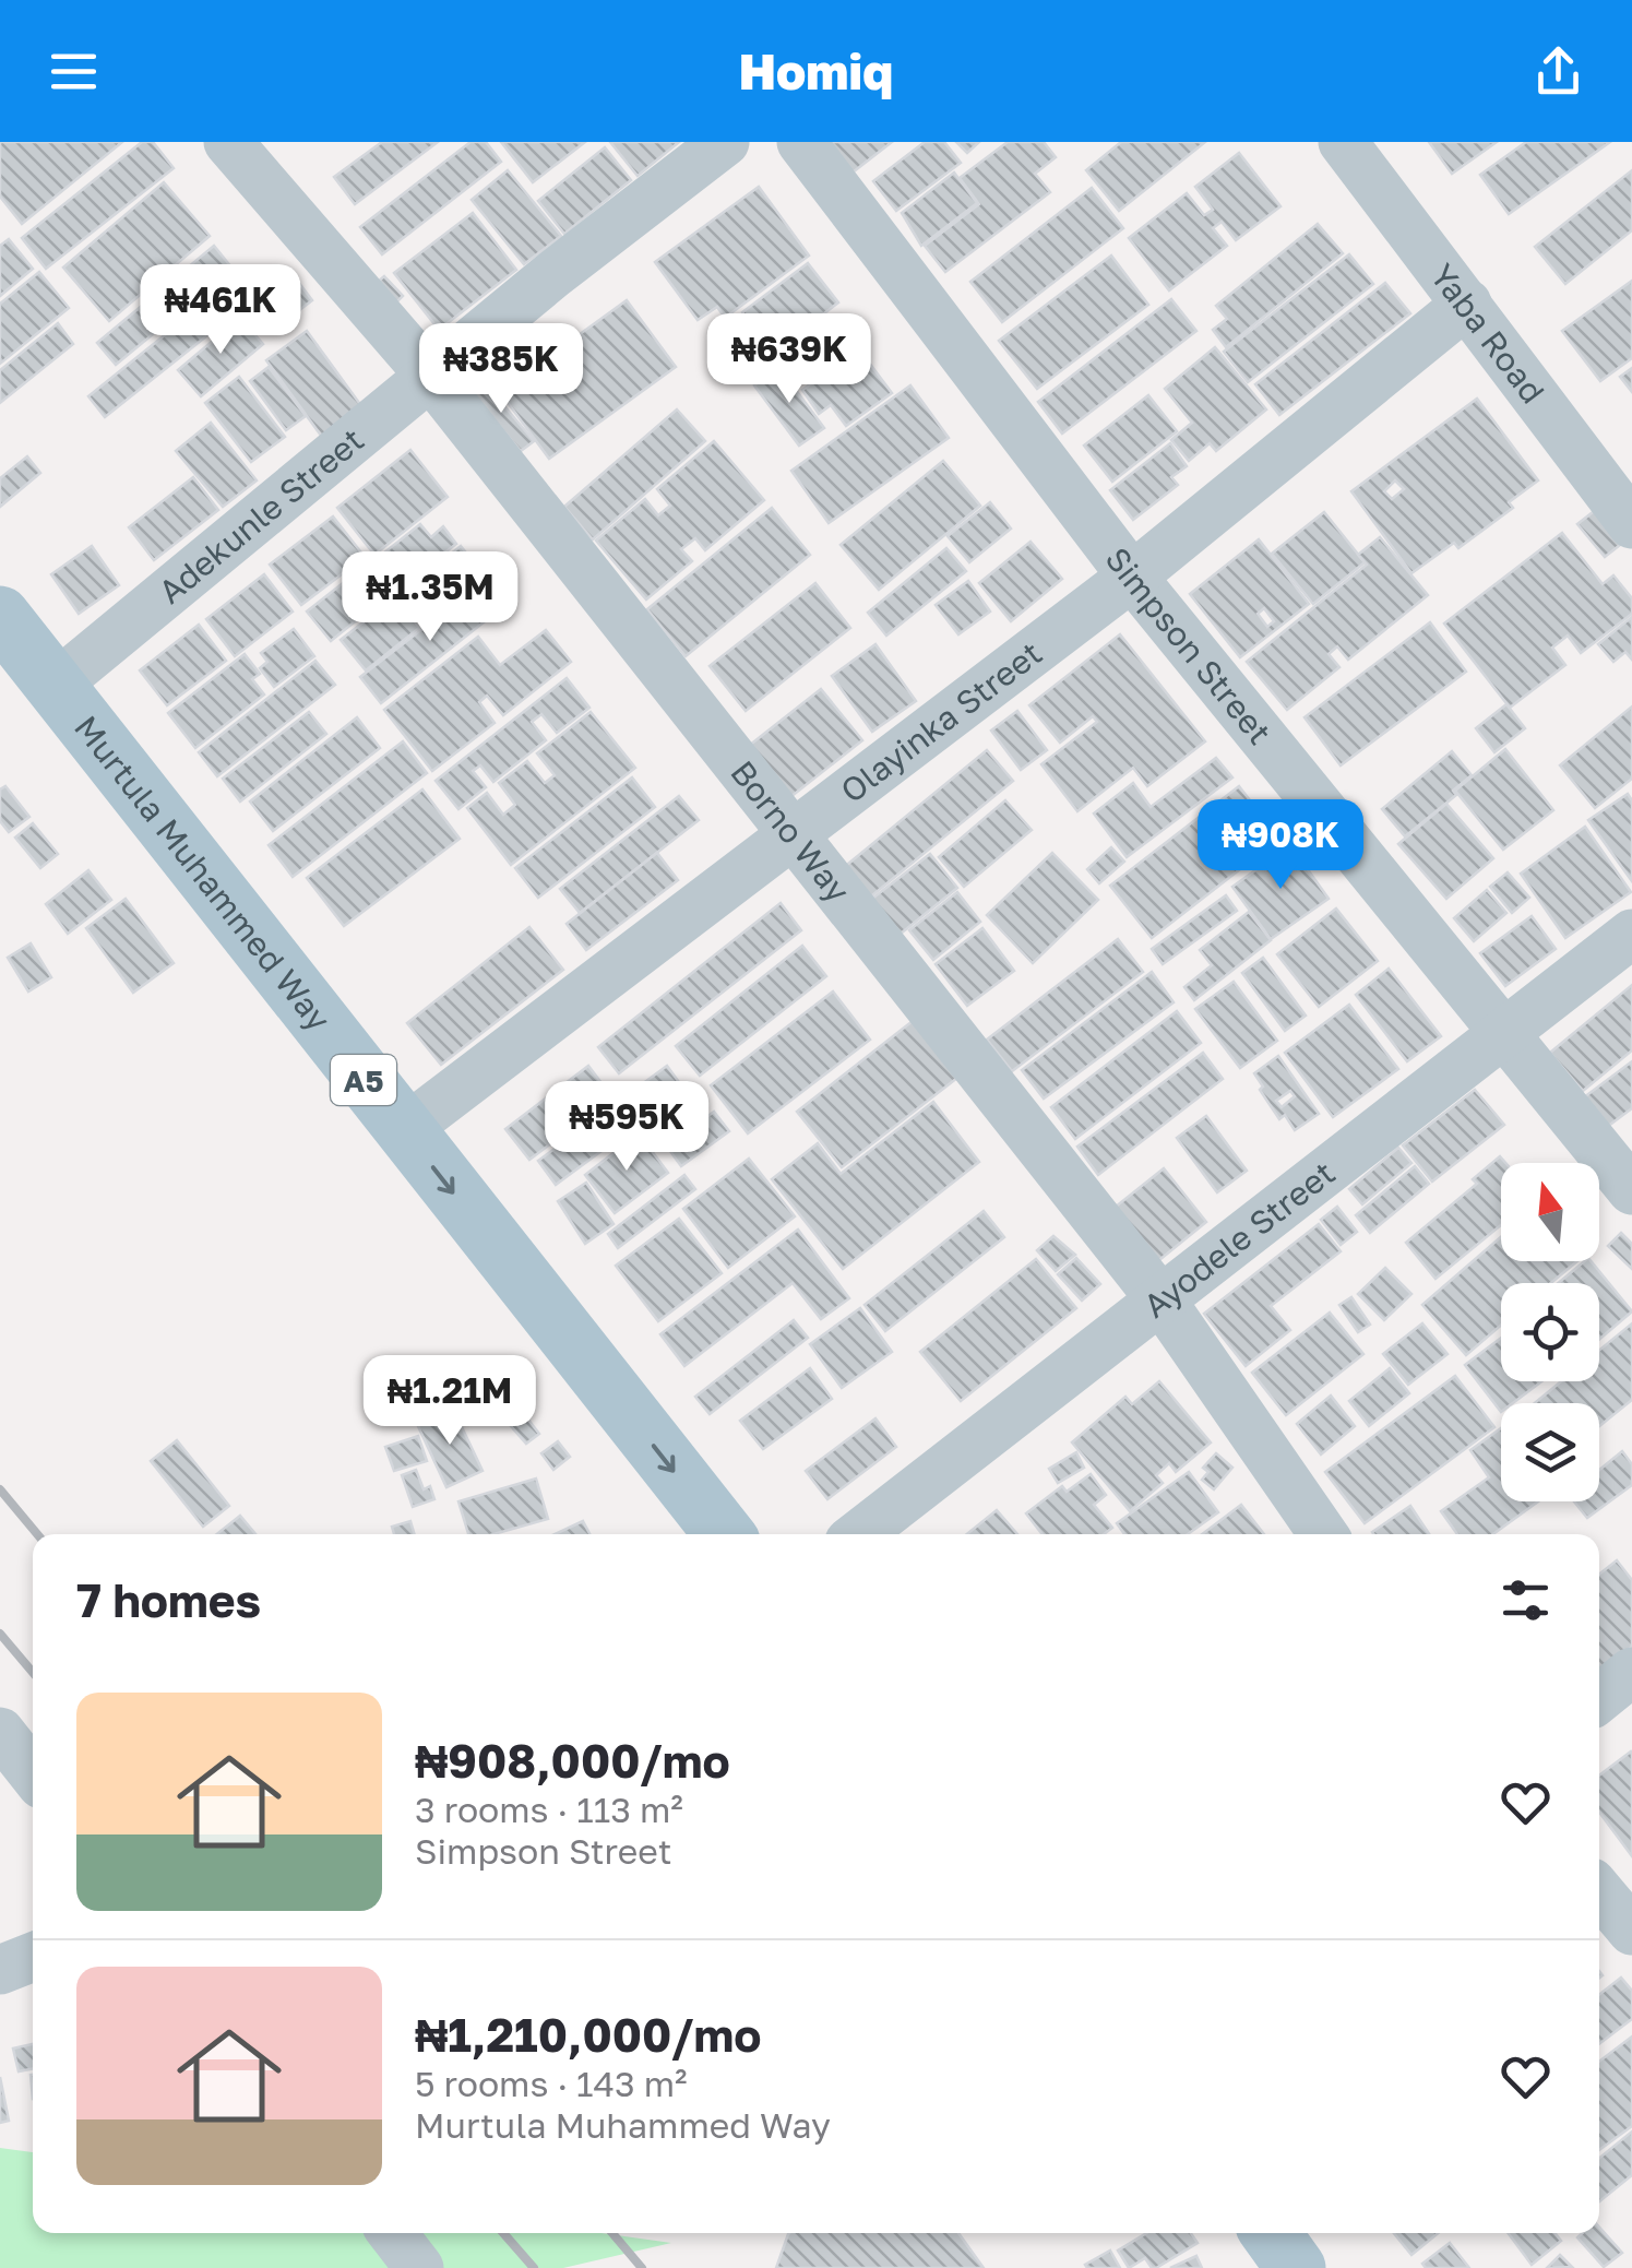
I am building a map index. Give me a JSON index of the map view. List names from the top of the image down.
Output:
{
  "streets": {
    "main road": ["Murtula Muhammed Way", "A5"],
    "street": [
      "Yaba Road",
      "Adekunle Street",
      "Simpson Street",
      "Olayinka Street",
      "Borno Way",
      "Ayodele Street"
    ]
  },
  "crossings": [
    ["Yaba Road", "Olayinka Street"],
    ["Adekunle Street", "Borno Way"],
    ["Adekunle Street", "Murtula Muhammed Way"],
    ["Simpson Street", "Olayinka Street"],
    ["Simpson Street", "Ayodele Street"],
    ["Olayinka Street", "Borno Way"],
    ["Olayinka Street", "Murtula Muhammed Way"],
    ["Borno Way", "Ayodele Street"]
  ],
  "one_way": ["Murtula Muhammed Way"],
  "north": "top",
  "page": {
    "header": "Homiq",
    "price": [
      "₦461K",
      "₦639K",
      "₦385K",
      "₦1.35M",
      "₦908K",
      "₦595K",
      "₦1.21M"
    ],
    "heading": "7 homes",
    "list": [
      {
        "name": "₦908,000/mo",
        "note": "3 rooms · 113 m² · Simpson Street"
      },
      {
        "name": "₦1,210,000/mo",
        "note": "5 rooms · 143 m² · Murtula Muhammed Way"
      }
    ]
  }
}
